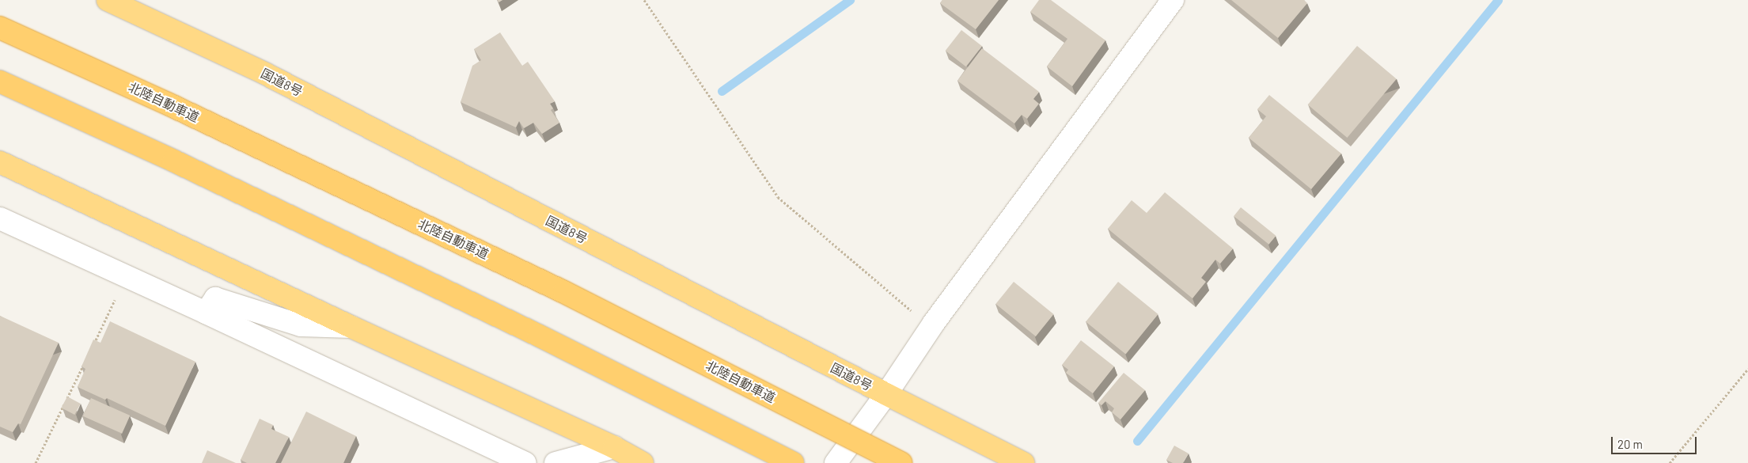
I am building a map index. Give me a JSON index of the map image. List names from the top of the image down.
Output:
{
  "streets": {
    "highway": ["国道8号", "北陸自動車道"]
  },
  "scale_bar": "20 m"
}
